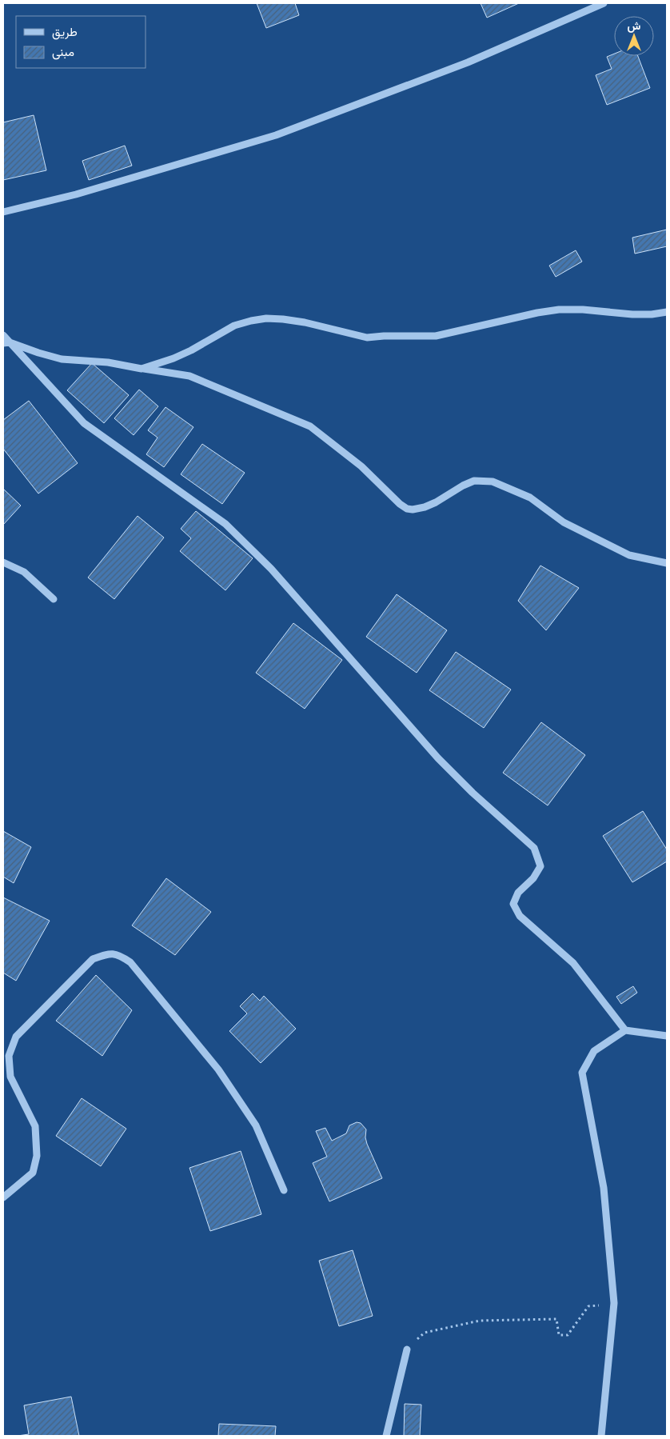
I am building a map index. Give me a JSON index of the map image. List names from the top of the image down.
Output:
{
  "legend": ["طريق", "مبنى"],
  "north": "top"
}
